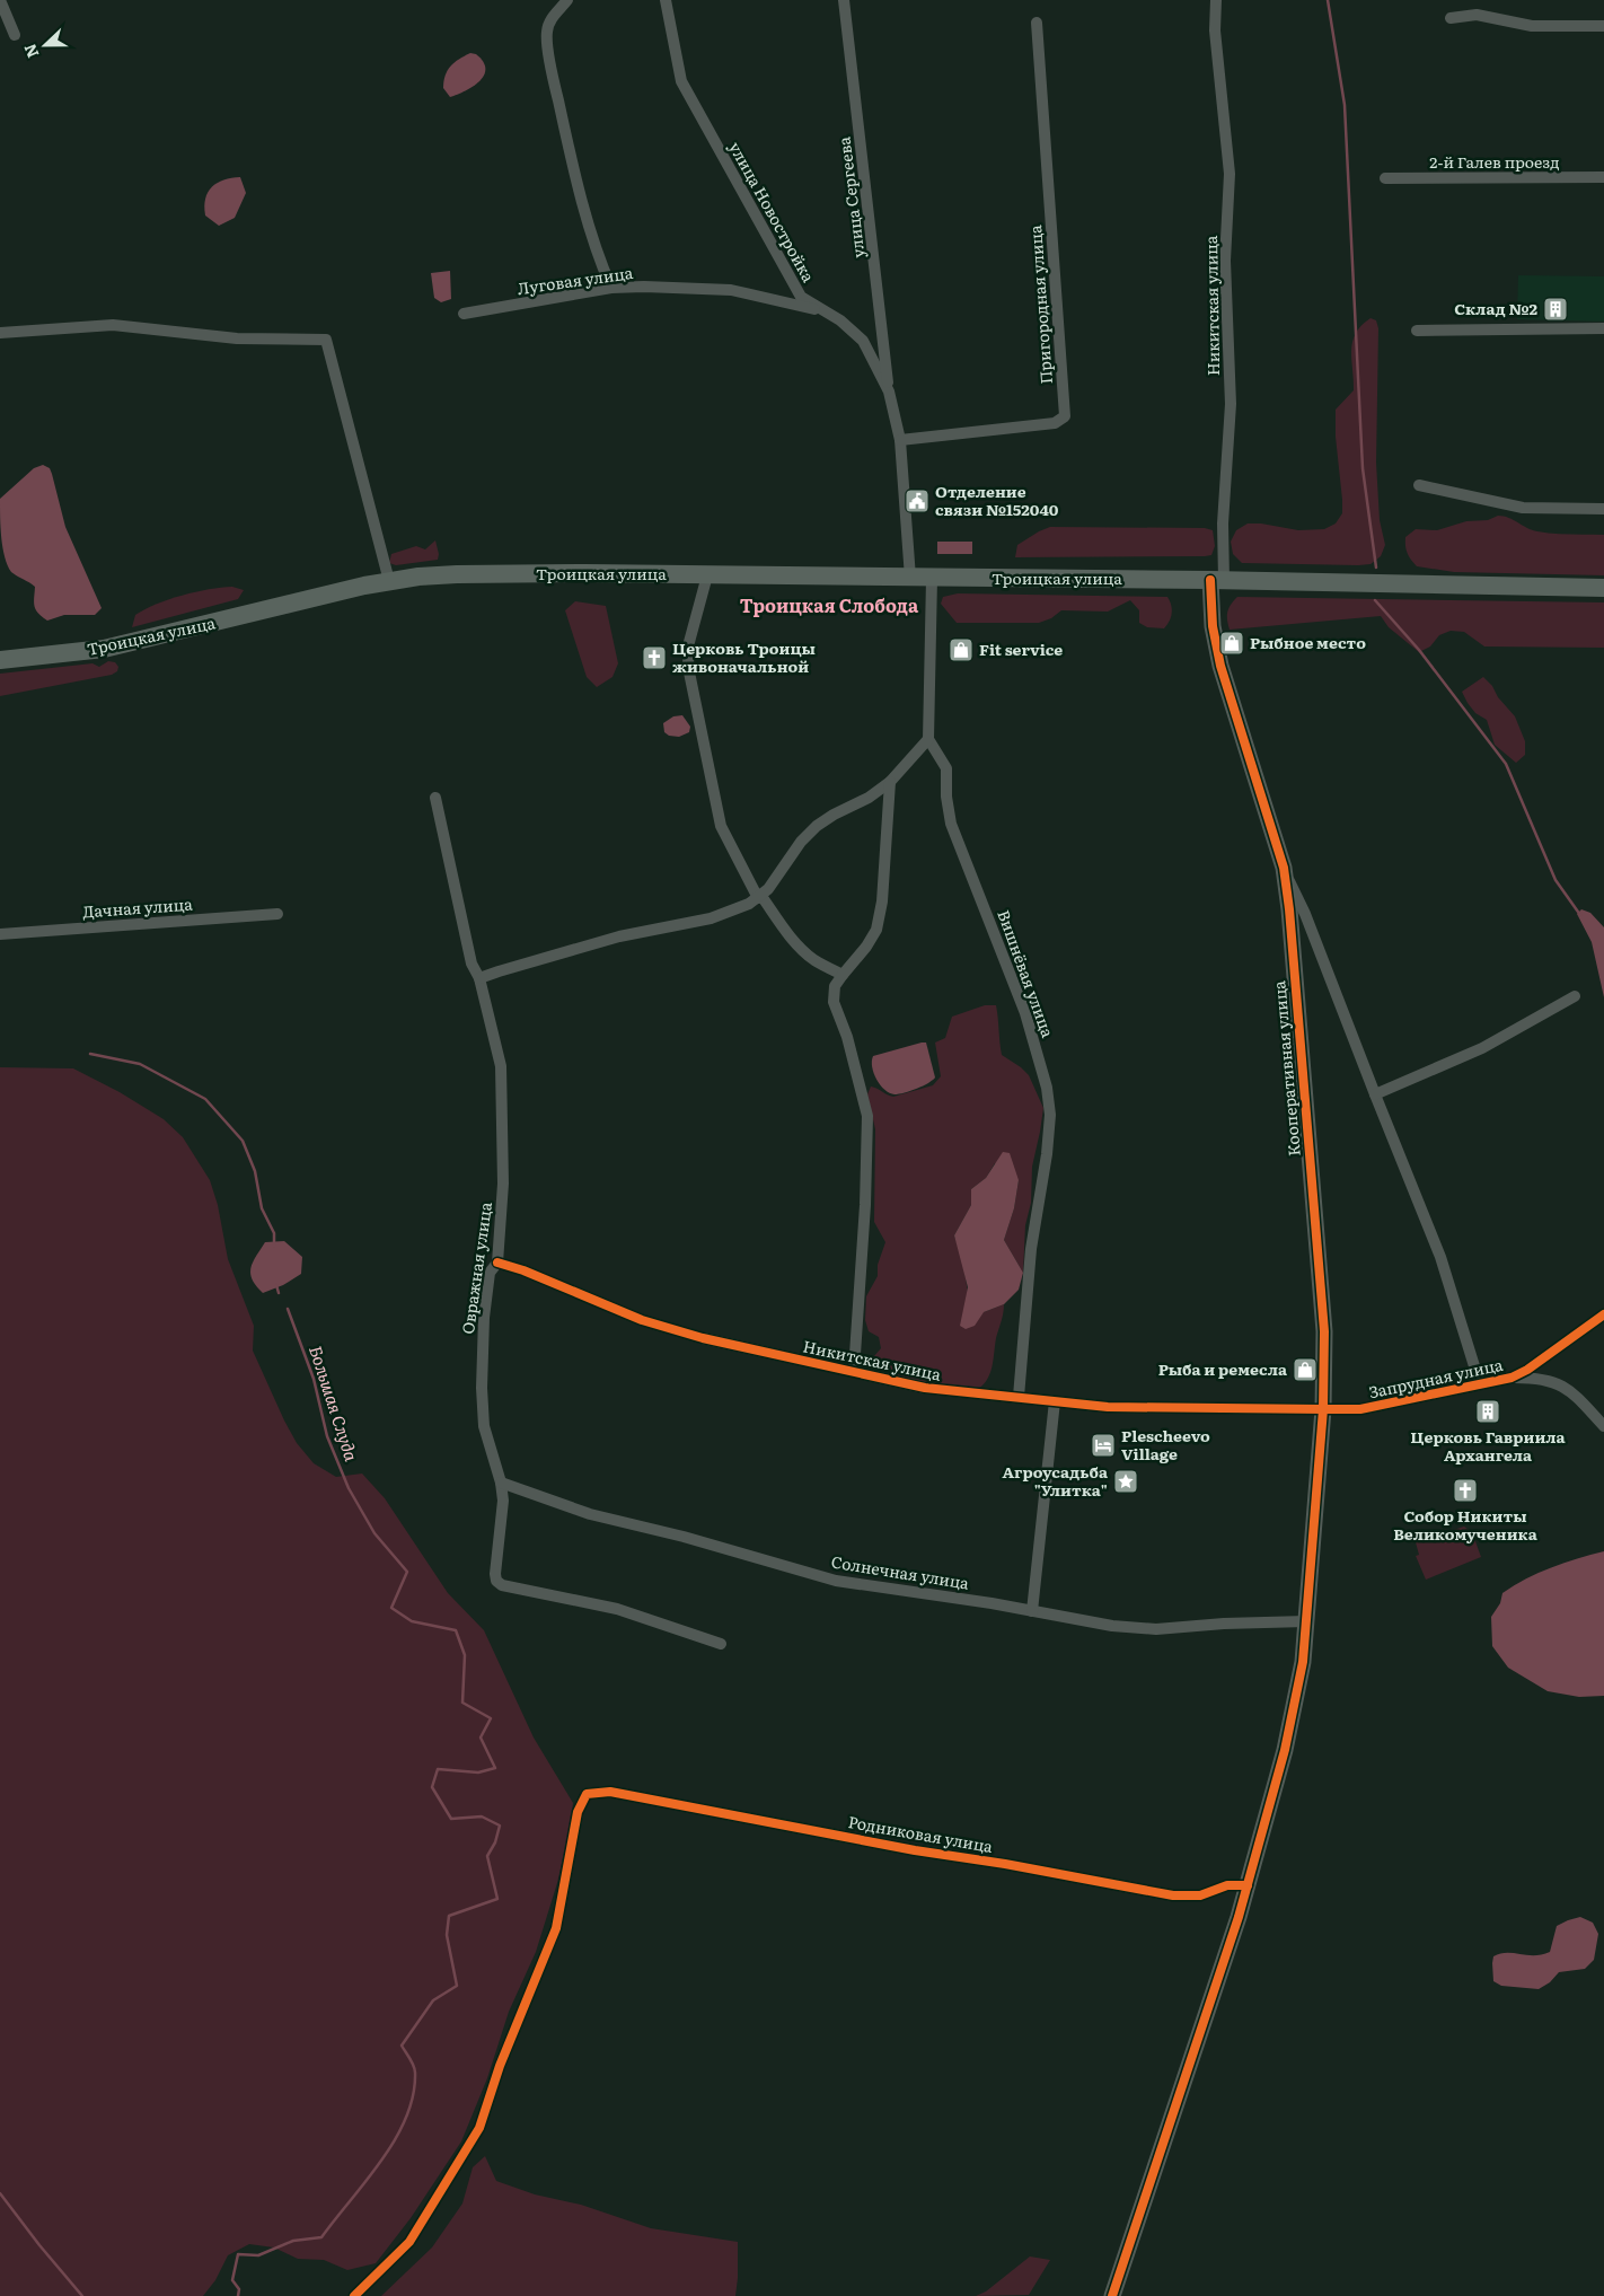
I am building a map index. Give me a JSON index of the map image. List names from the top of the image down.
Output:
{
  "streets": {
    "main road": ["Троицкая улица"],
    "street": [
      "2-й Галев проезд",
      "улица Сергеева",
      "улица Новостройка",
      "Луговая улица",
      "Пригородная улица",
      "Никитская улица",
      "Дачная улица",
      "Вишнёвая улица",
      "Кооперативная улица",
      "Овражная улица",
      "Запрудная улица",
      "Солнечная улица",
      "Родниковая улица"
    ]
  },
  "crossings": [
    ["улица Сергеева", "улица Новостройка"],
    ["улица Новостройка", "Луговая улица"],
    ["улица Новостройка", "Пригородная улица"],
    ["улица Новостройка", "Троицкая улица"],
    ["Никитская улица", "Троицкая улица"],
    ["Никитская улица", "Вишнёвая улица"],
    ["Никитская улица", "Кооперативная улица"],
    ["Никитская улица", "Овражная улица"],
    ["Никитская улица", "Запрудная улица"],
    ["Троицкая улица", "Кооперативная улица"],
    ["Кооперативная улица", "Запрудная улица"],
    ["Кооперативная улица", "Солнечная улица"],
    ["Кооперативная улица", "Родниковая улица"],
    ["Овражная улица", "Солнечная улица"]
  ],
  "districts": ["Троицкая Слобода"],
  "water": ["Большая Слуда"],
  "places": {
    "building": ["Склад №2", "Церковь Гавриила Архангела"],
    "public building": ["Отделение связи №152040"],
    "shop": ["Рыбное место", "Fit service", "Рыба и ремесла"],
    "church": ["Церковь Троицы живоначальной", "Собор Никиты Великомученика"],
    "hotel": ["Plescheevo Village"],
    "place": ["Агроусадьба \"Улитка\""]
  },
  "north": "left"
}
